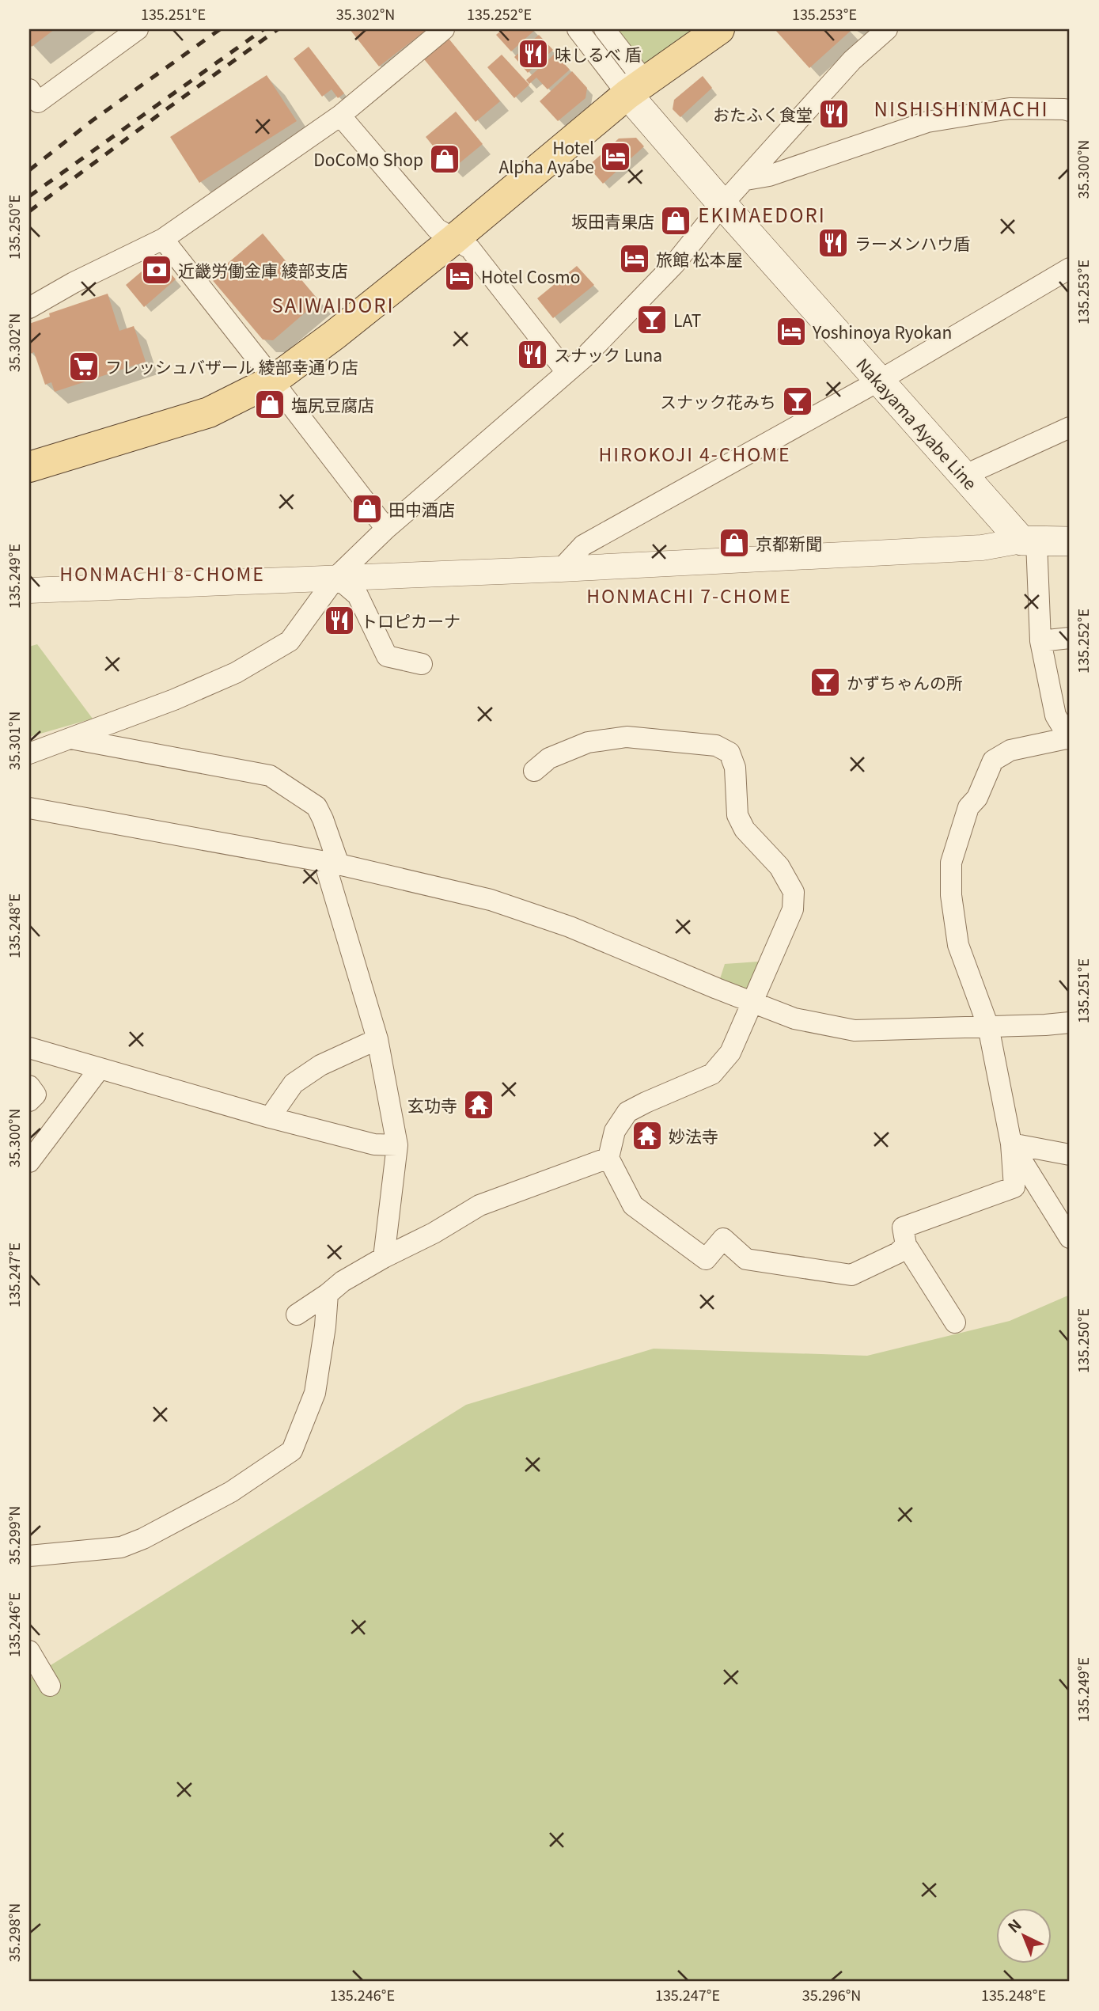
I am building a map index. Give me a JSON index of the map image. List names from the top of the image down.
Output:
{
  "streets": {
    "main road": ["Nakayama Ayabe Line"]
  },
  "districts": [
    "NISHISHINMACHI",
    "EKIMAEDORI",
    "SAIWAIDORI",
    "HIROKOJI 4-CHOME",
    "HONMACHI 8-CHOME",
    "HONMACHI 7-CHOME"
  ],
  "places": {
    "restaurant": [
      "味しるべ 盾",
      "おたふく食堂",
      "ラーメンハウ盾",
      "スナック Luna",
      "トロピカーナ"
    ],
    "hotel": [
      "Hotel Alpha Ayabe",
      "旅館 松本屋",
      "Hotel Cosmo",
      "Yoshinoya Ryokan"
    ],
    "shop": [
      "DoCoMo Shop",
      "坂田青果店",
      "塩尻豆腐店",
      "田中酒店",
      "京都新聞"
    ],
    "bank": ["近畿労働金庫 綾部支店"],
    "bar": ["LAT", "スナック花みち", "かずちゃんの所"],
    "supermarket": ["フレッシュバザール 綾部幸通り店"],
    "temple": ["玄功寺", "妙法寺"]
  },
  "north": "top left",
  "coordinates": [
    "135.251°E",
    "35.302°N",
    "135.252°E",
    "135.253°E",
    "35.300°N",
    "135.250°E",
    "135.249°E",
    "35.301°N",
    "135.248°E",
    "135.247°E",
    "35.299°N",
    "135.246°E",
    "35.298°N",
    "35.296°N"
  ]
}
